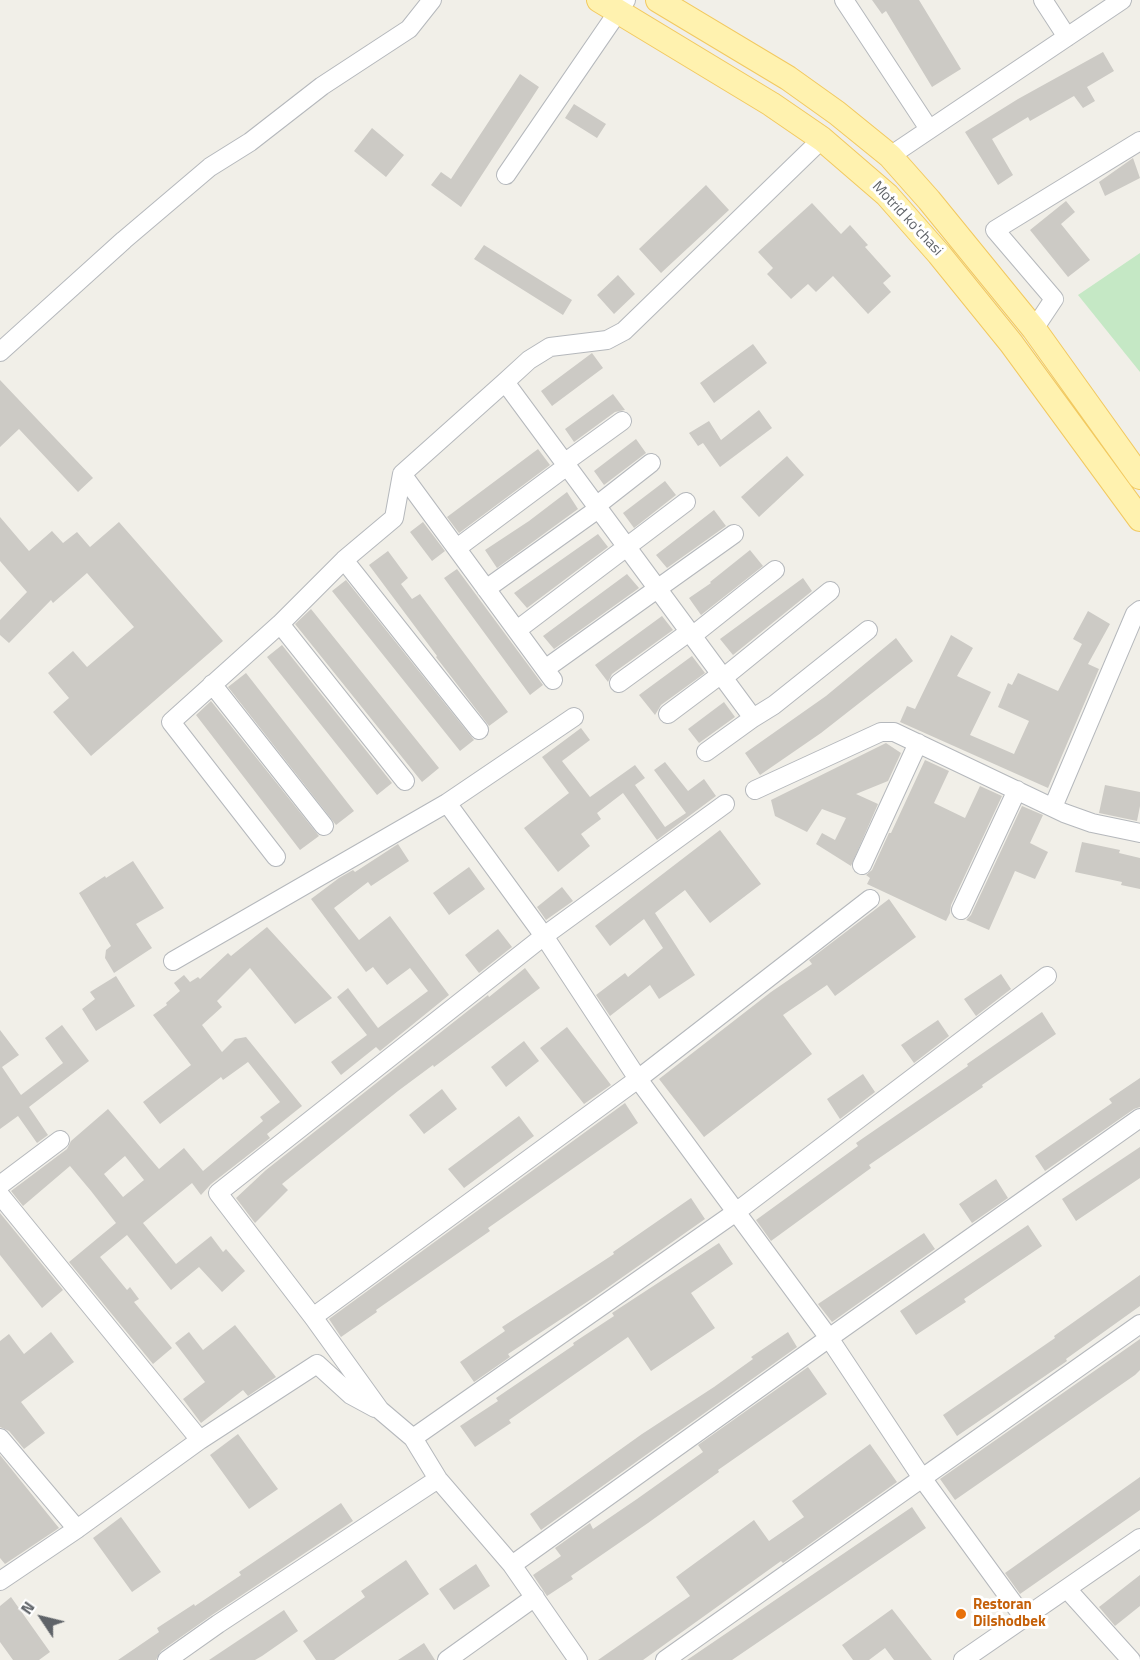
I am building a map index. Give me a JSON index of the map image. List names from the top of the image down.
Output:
{
  "streets": {
    "main road": ["Motrid ko'chasi"]
  },
  "places": ["Restoran Dilshodbek"],
  "north": "top left"
}
